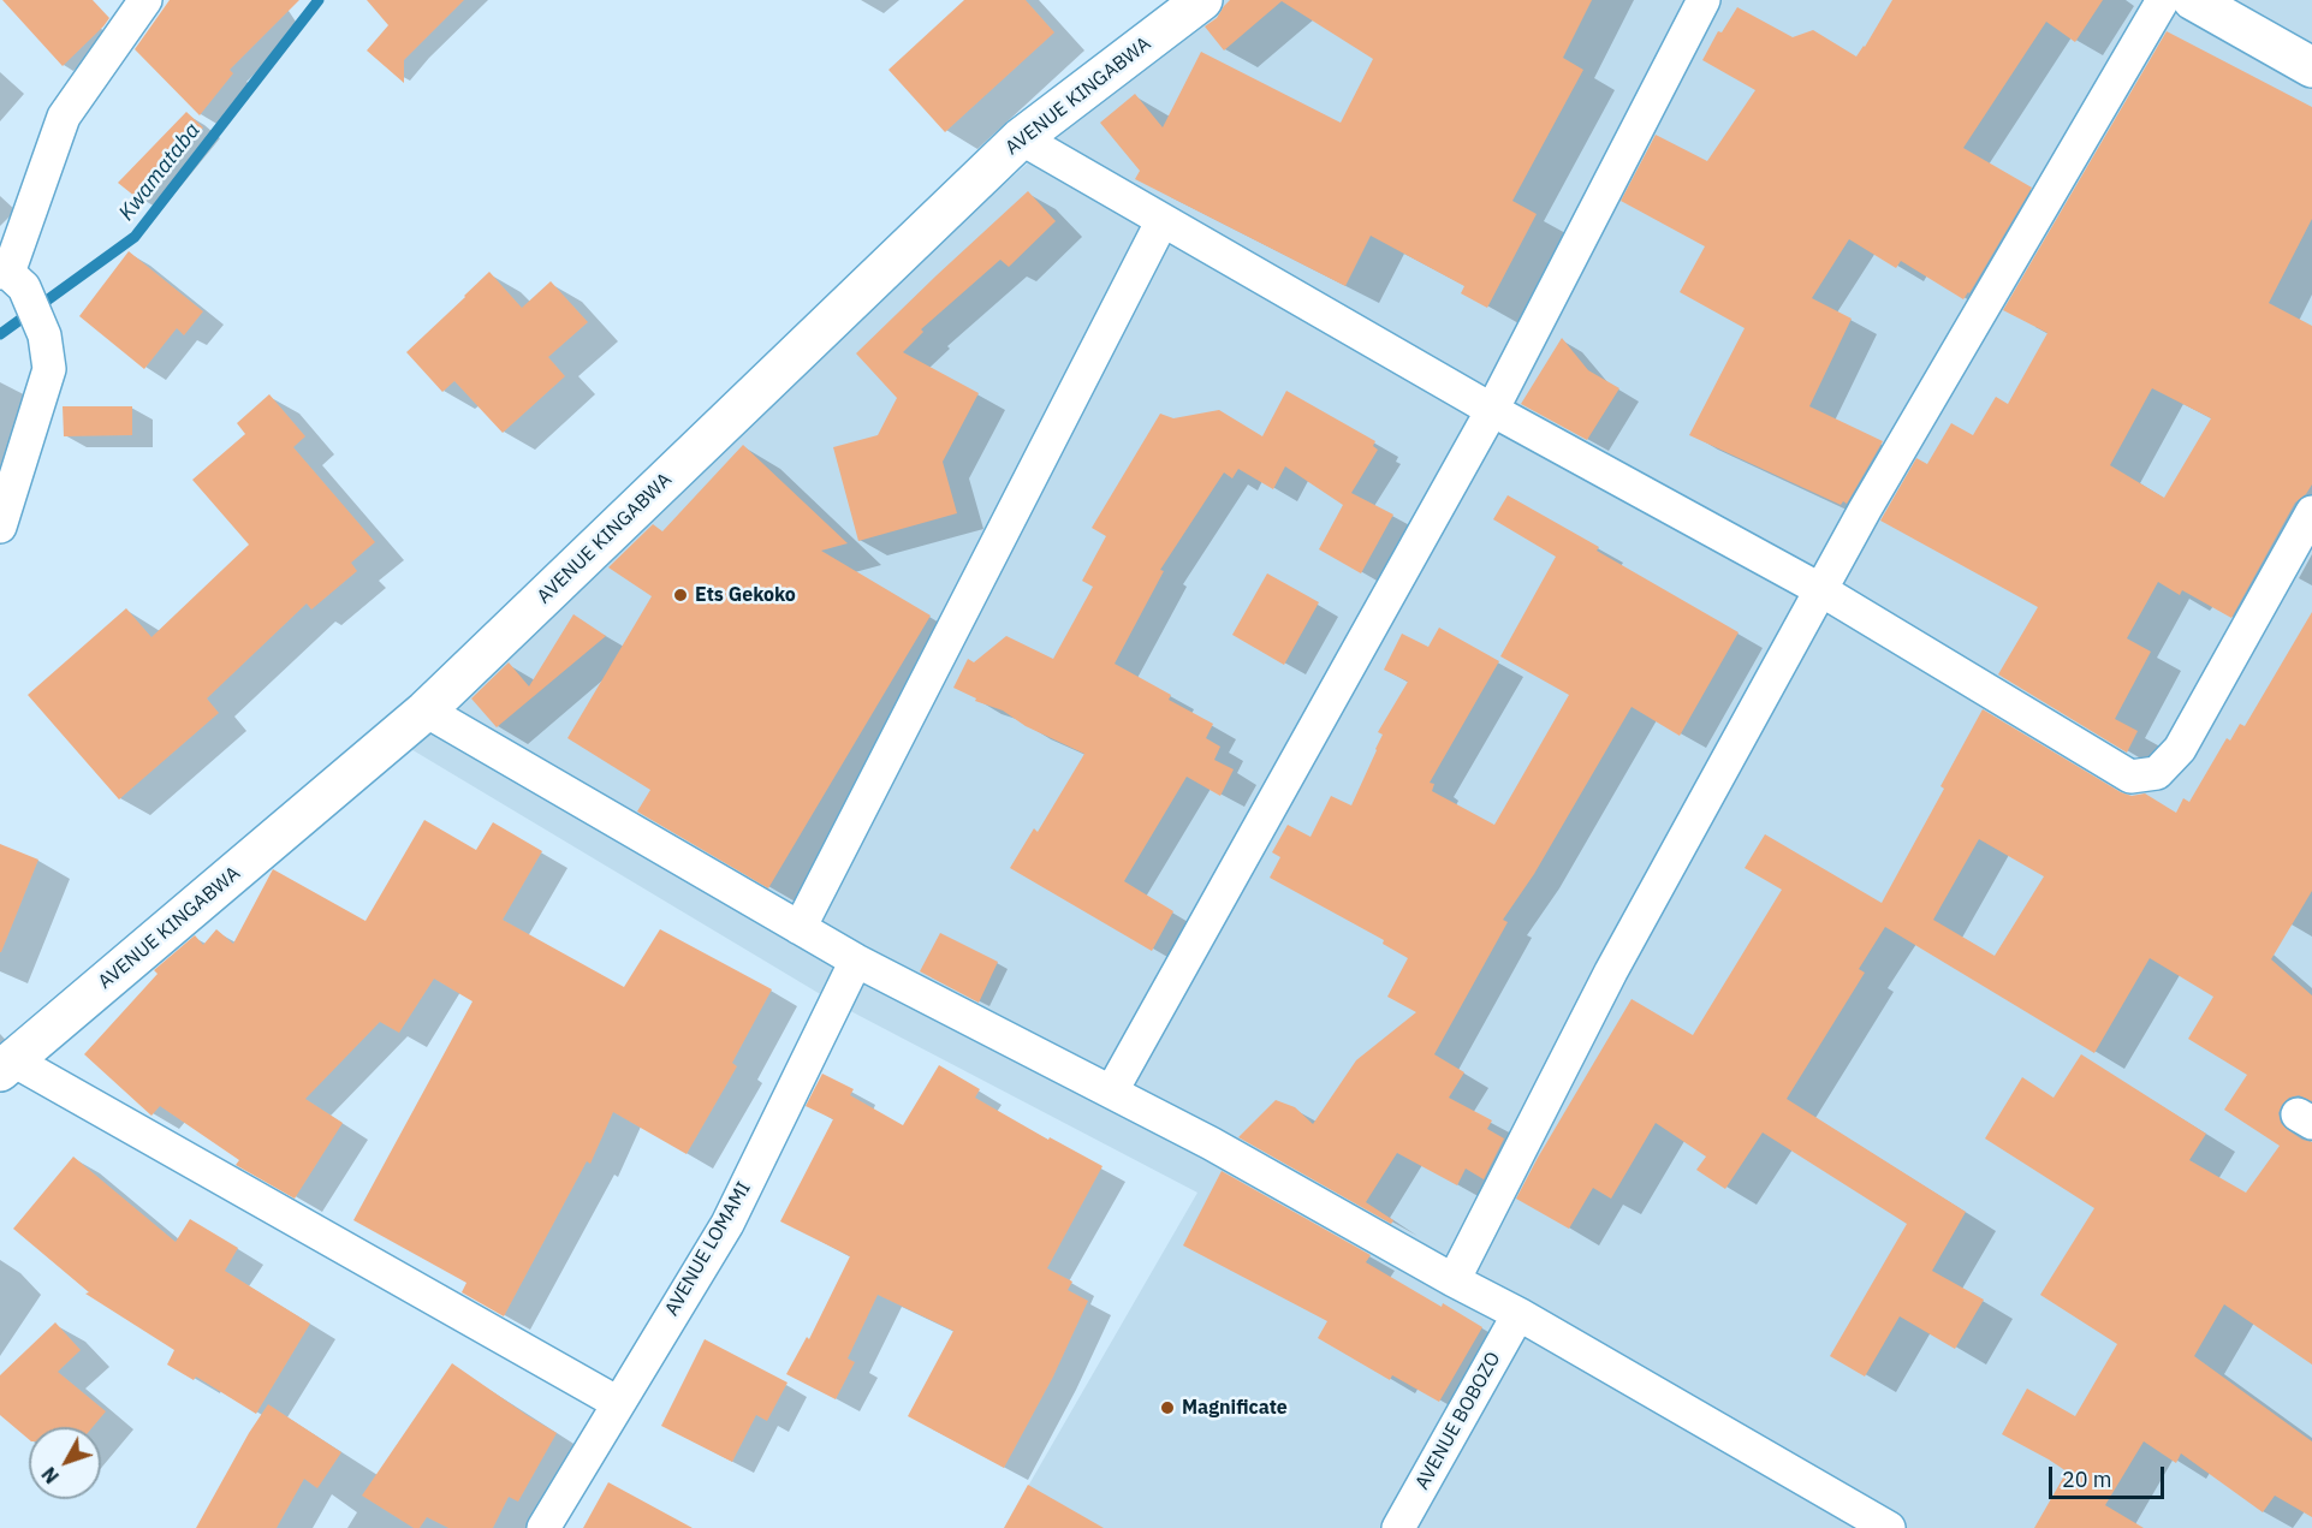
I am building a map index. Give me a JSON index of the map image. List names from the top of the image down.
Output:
{
  "streets": {
    "street": ["AVENUE KINGABWA", "AVENUE LOMAMI", "AVENUE BOBOZO"]
  },
  "water": ["Kwamataba"],
  "places": ["Ets Gekoko", "Magnificate"],
  "scale_bar": "20 m",
  "north": "bottom left"
}
